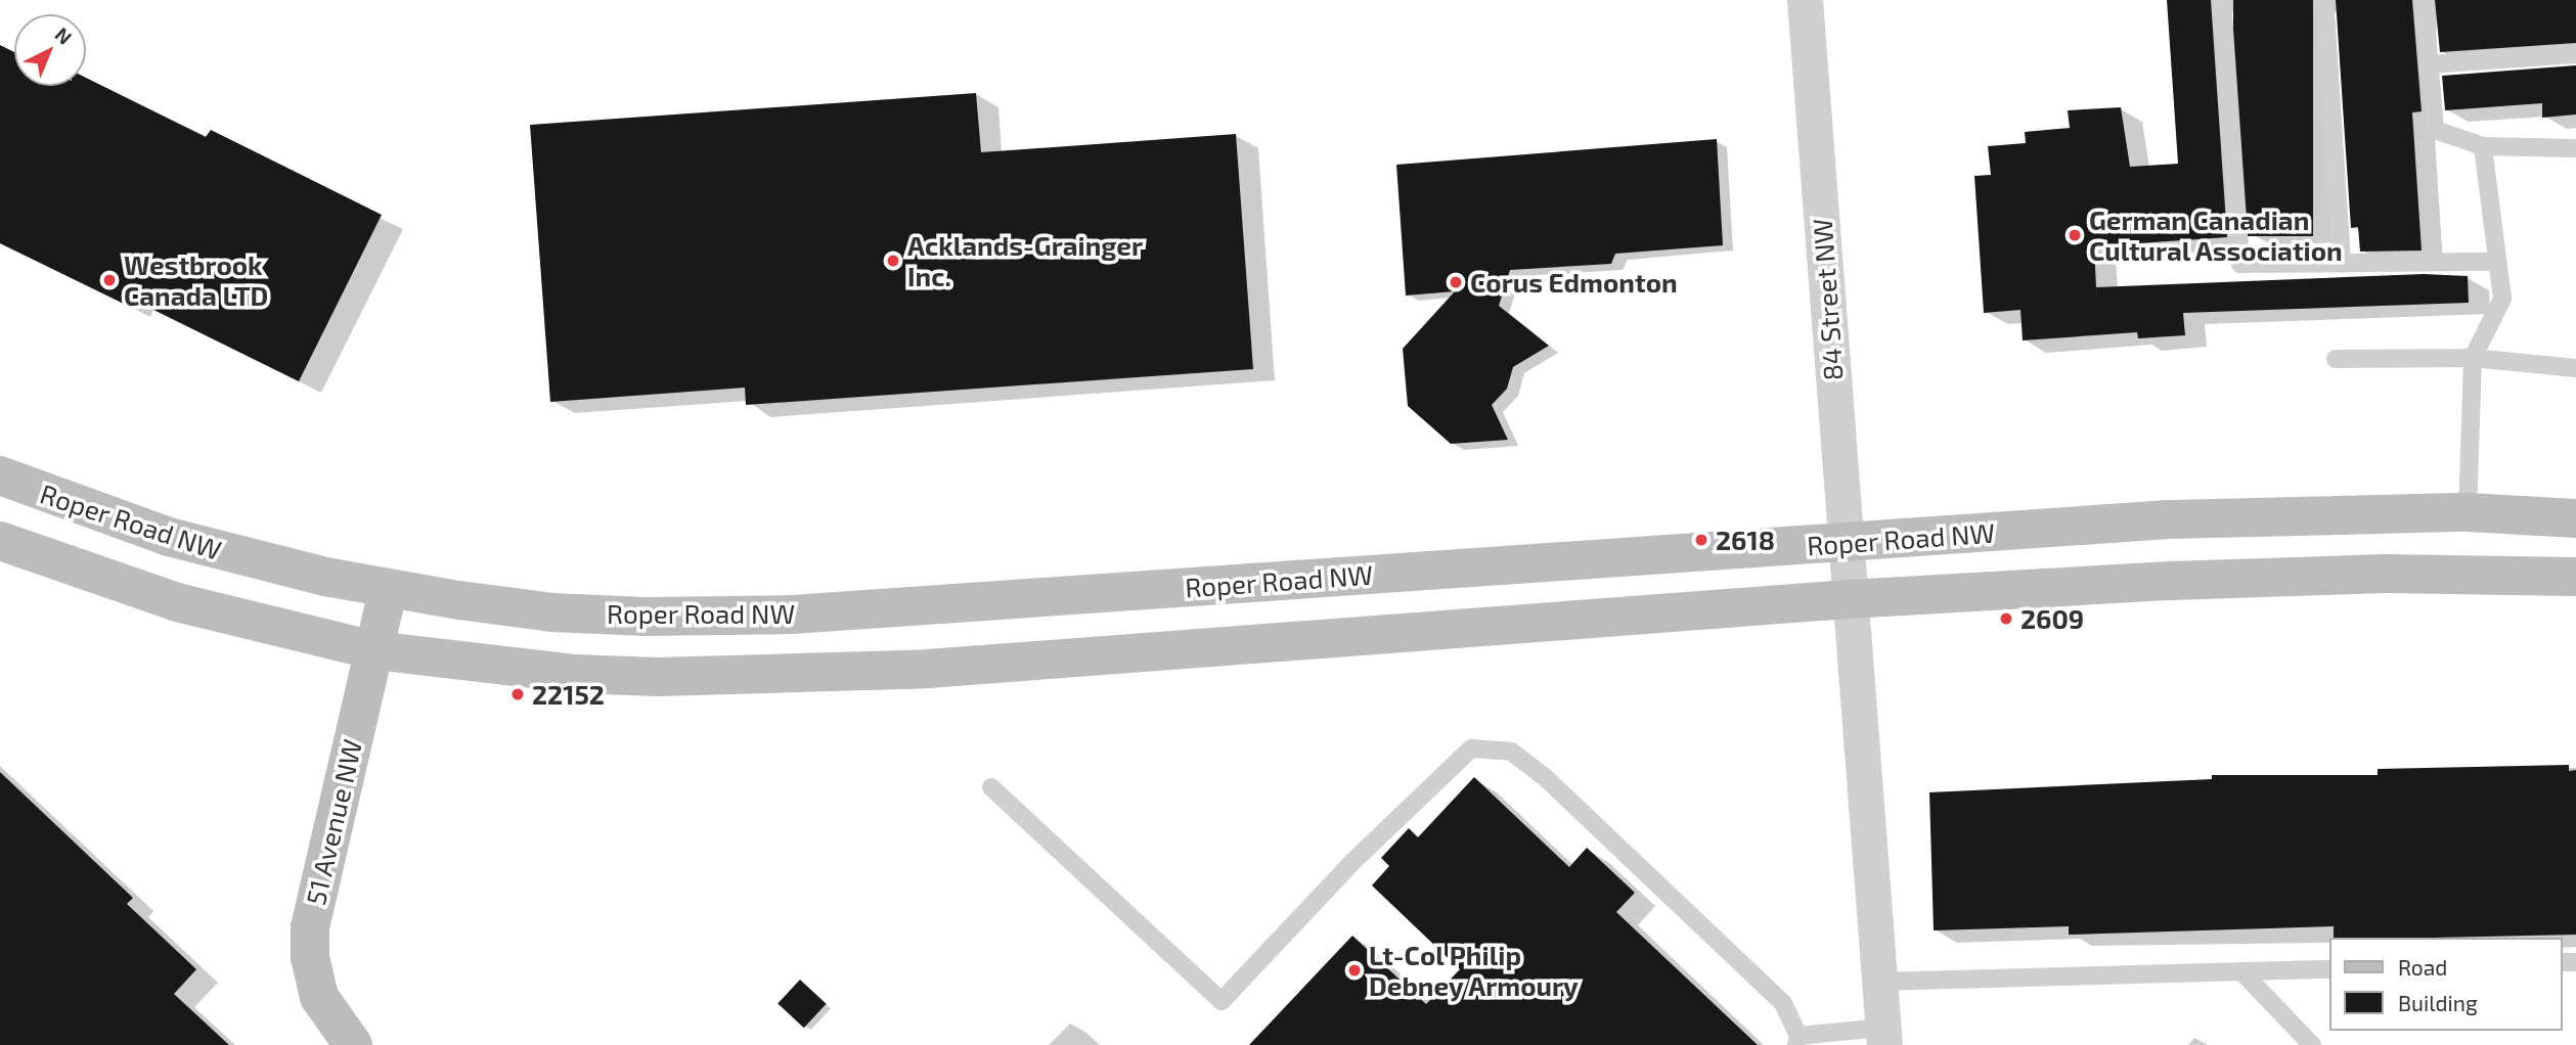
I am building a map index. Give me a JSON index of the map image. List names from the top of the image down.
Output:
{
  "streets": {
    "main road": ["Roper Road NW", "51 Avenue NW"],
    "street": ["84 Street NW"]
  },
  "crossings": [
    ["84 Street NW", "Roper Road NW"],
    ["Roper Road NW", "51 Avenue NW"]
  ],
  "places": [
    "German Canadian Cultural Association",
    "Acklands-Grainger Inc.",
    "Westbrook Canada LTD",
    "Corus Edmonton",
    "2618",
    "2609",
    "22152",
    "Lt-Col Philip Debney Armoury"
  ],
  "legend": ["Road", "Building"],
  "north": "top right"
}
